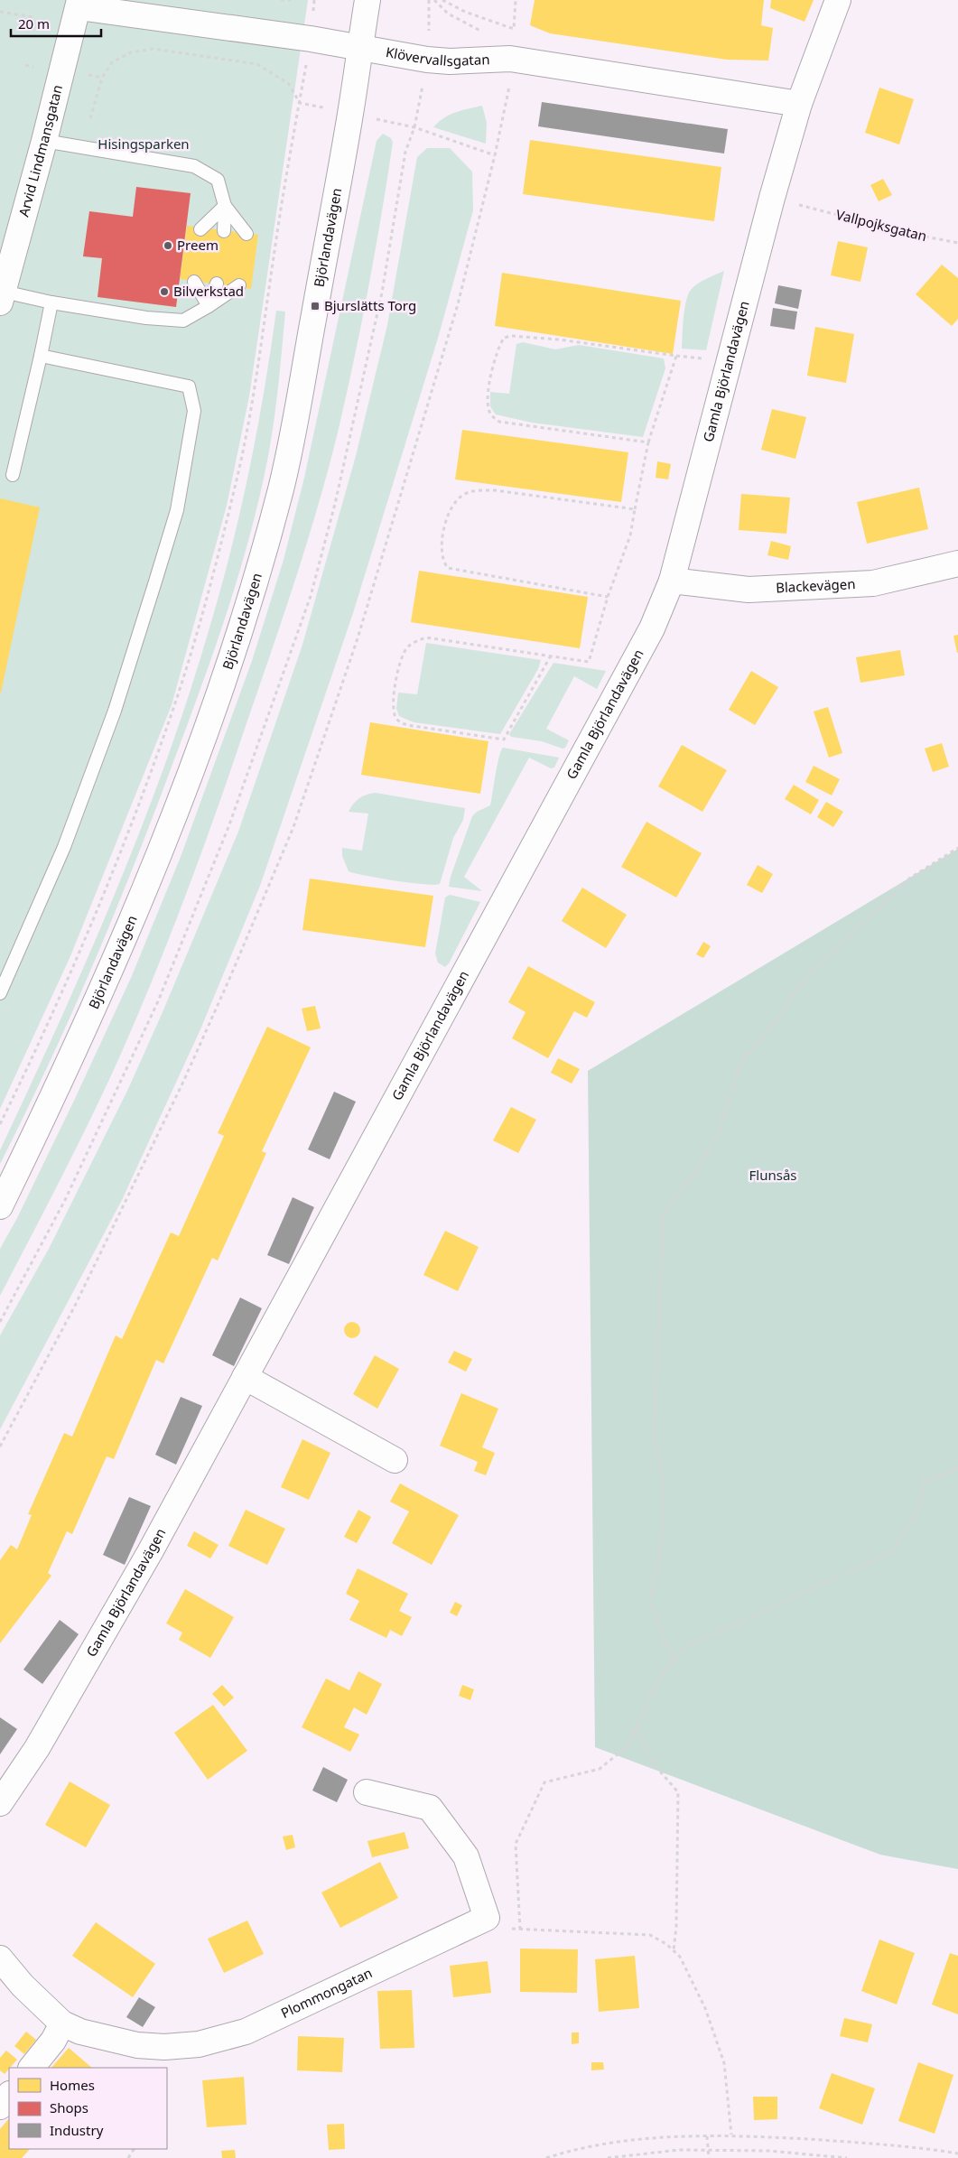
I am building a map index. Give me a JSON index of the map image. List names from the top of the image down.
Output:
{
  "streets": {
    "street": [
      "Klövervallsgatan",
      "Arvid Lindmansgatan",
      "Björlandavägen",
      "Gamla Björlandavägen",
      "Blackevägen",
      "Plommongatan"
    ],
    "path": ["Vallpojksgatan"]
  },
  "crossings": [
    ["Klövervallsgatan", "Arvid Lindmansgatan"],
    ["Klövervallsgatan", "Björlandavägen"],
    ["Klövervallsgatan", "Gamla Björlandavägen"],
    ["Gamla Björlandavägen", "Blackevägen"]
  ],
  "parks": ["Hisingsparken", "Flunsås"],
  "places": {
    "other": ["Preem", "Bilverkstad"],
    "transit": ["Bjurslätts Torg"]
  },
  "legend": ["Homes", "Shops", "Industry"],
  "scale_bar": "20 m"
}
